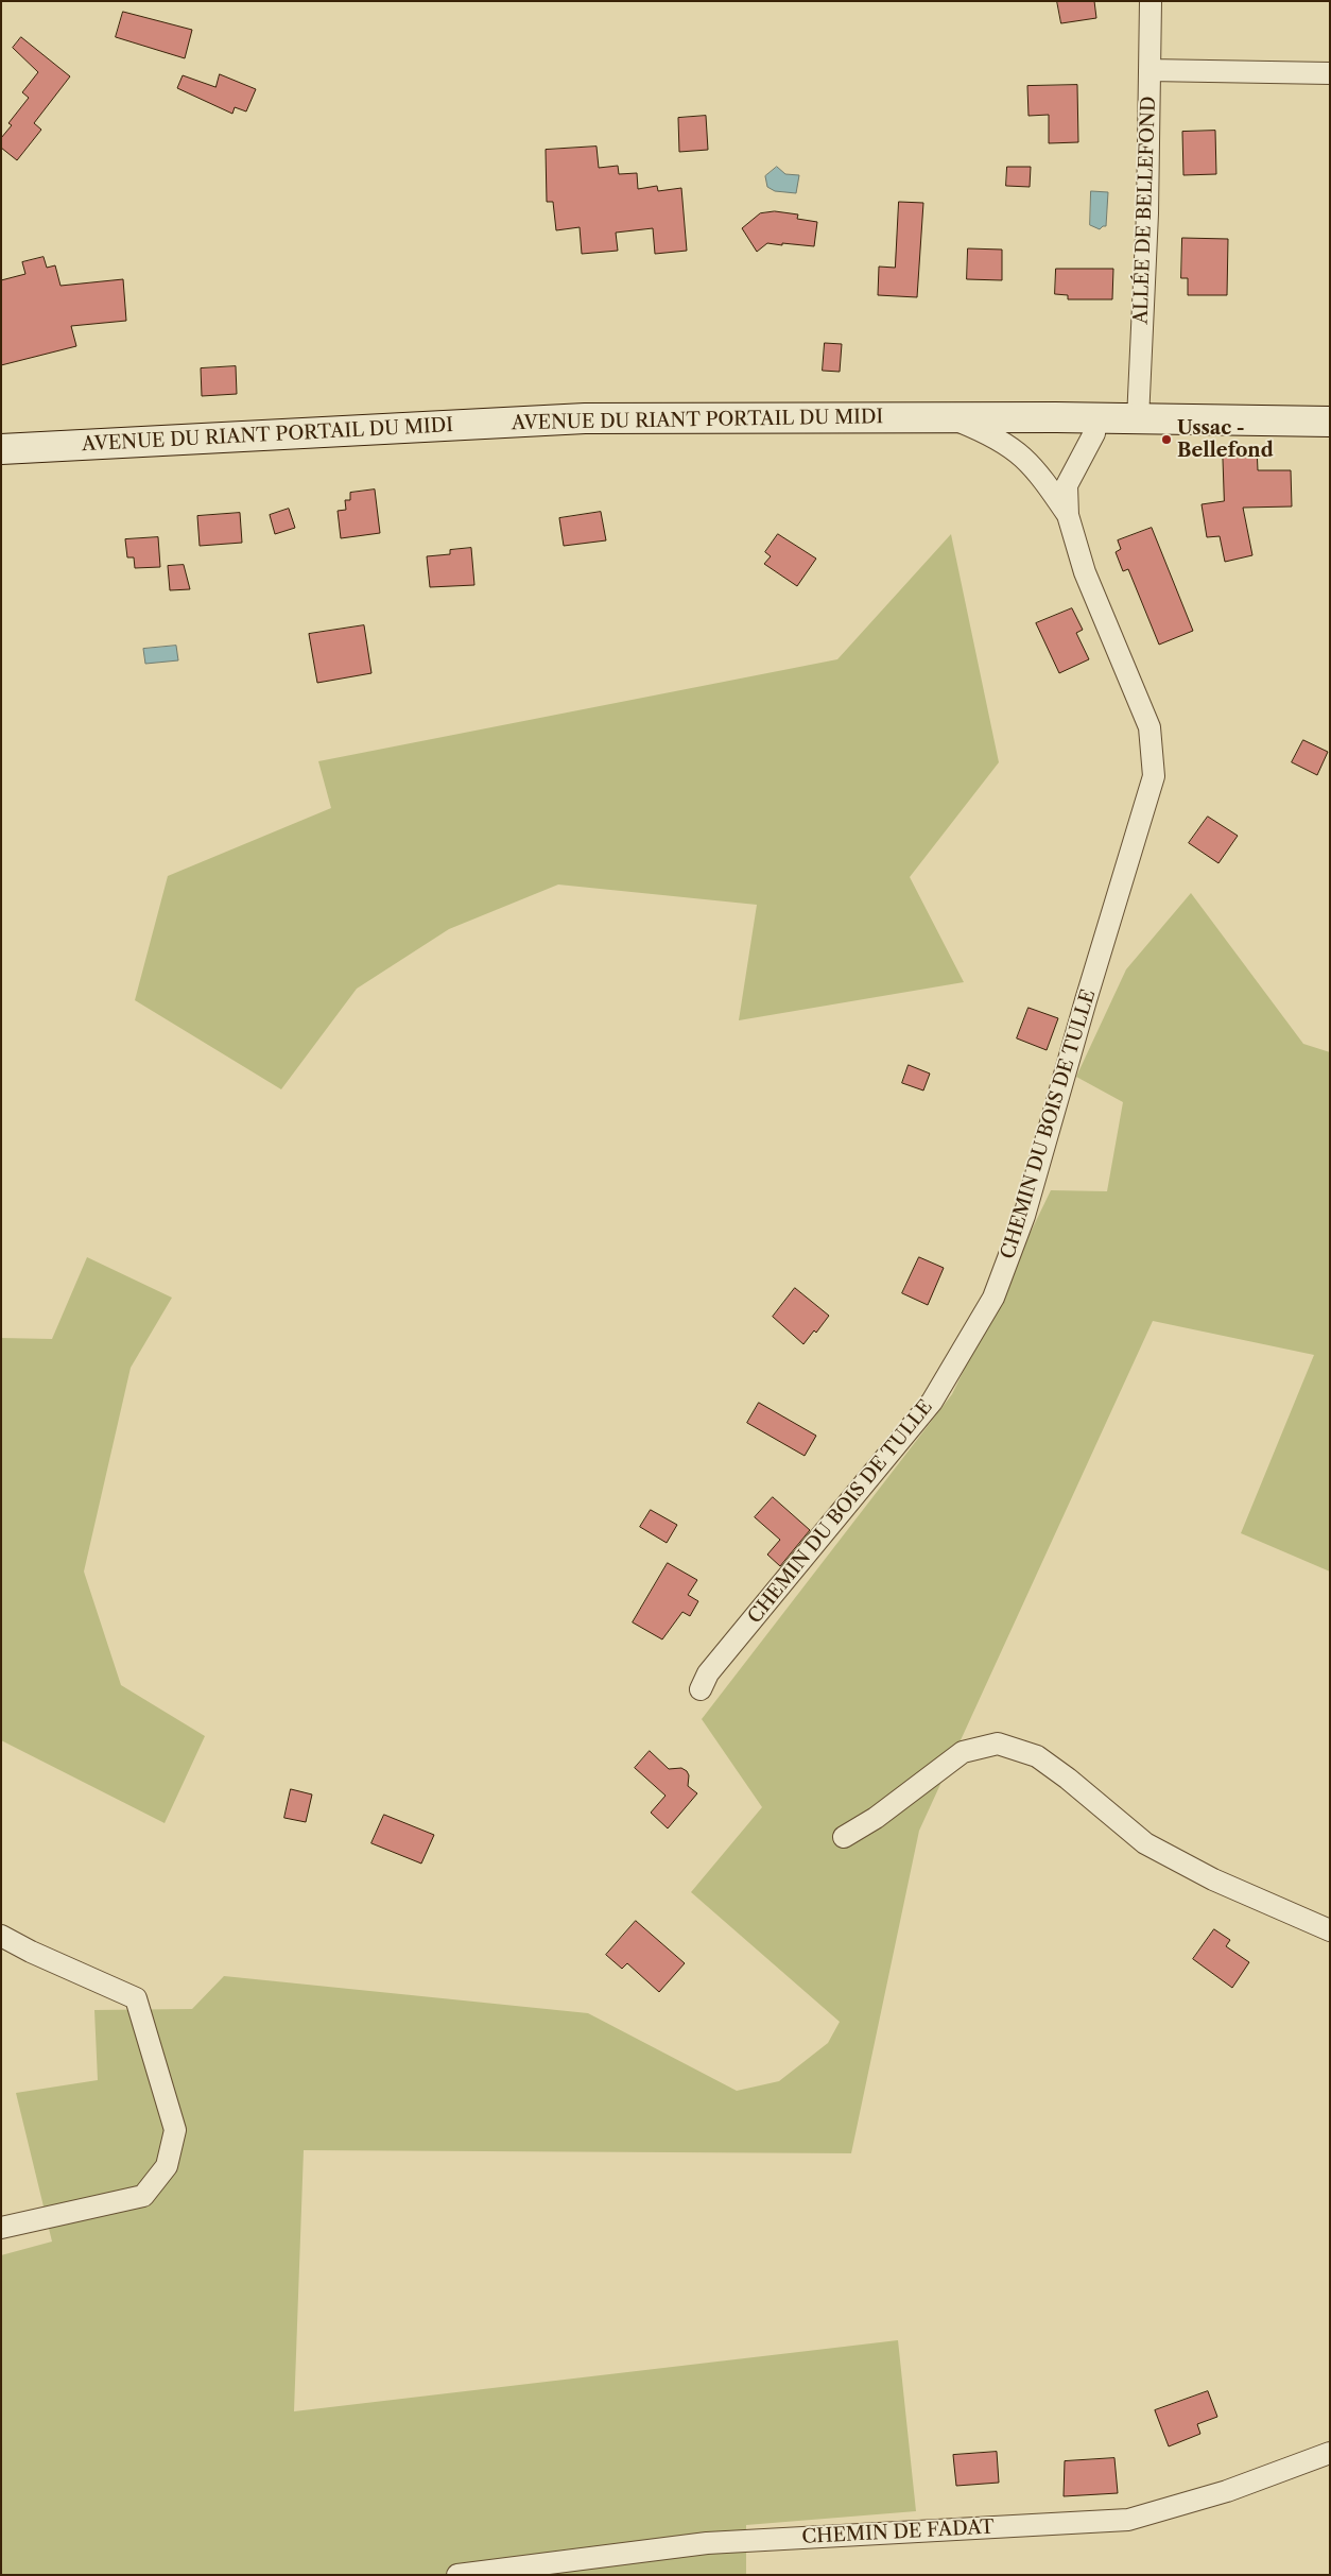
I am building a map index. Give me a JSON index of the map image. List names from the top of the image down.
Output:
{
  "streets": {
    "main road": ["AVENUE DU RIANT PORTAIL DU MIDI"],
    "street": ["ALLÉE DE BELLEFOND", "CHEMIN DU BOIS DE TULLE", "CHEMIN DE FADAT"]
  },
  "crossings": [
    ["ALLÉE DE BELLEFOND", "AVENUE DU RIANT PORTAIL DU MIDI"],
    ["AVENUE DU RIANT PORTAIL DU MIDI", "CHEMIN DU BOIS DE TULLE"]
  ],
  "places": ["Ussac - Bellefond"]
}
